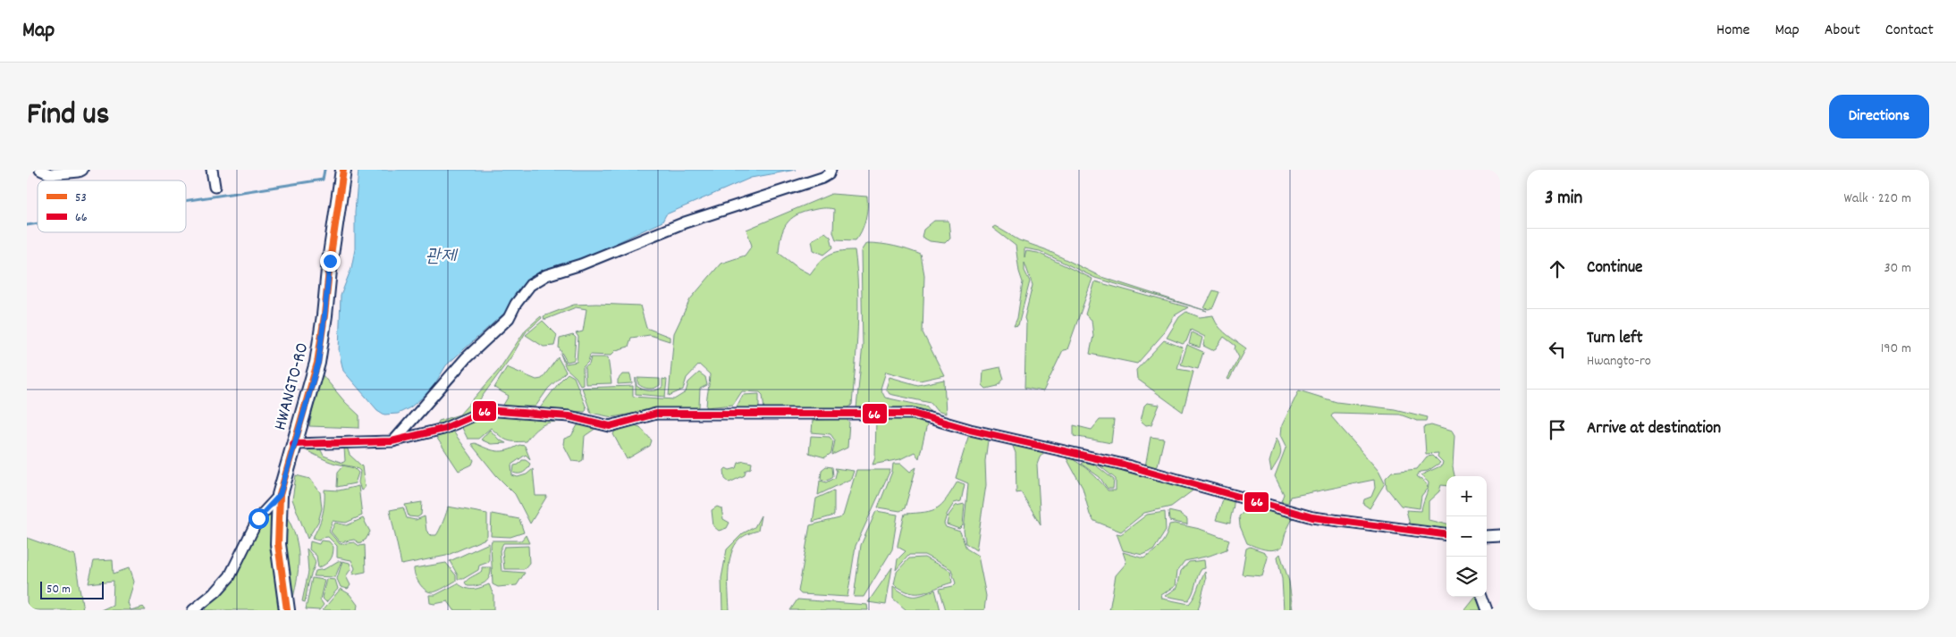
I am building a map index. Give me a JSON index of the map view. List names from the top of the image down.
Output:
{
  "streets": {
    "main road": ["HWANGTO-RO"]
  },
  "water": ["관제"],
  "lines": ["transit line 53", "transit line 66"],
  "legend": ["53", "66"],
  "scale_bar": "50 m",
  "page": {
    "header": "Map",
    "nav": [
      "Home",
      "Map",
      "About",
      "Contact"
    ],
    "title": "Find us",
    "buttons": "Directions",
    "heading": ["3 min", "Walk · 220 m"],
    "list": [
      ["Continue", "30 m"],
      ["Turn left", "Hwangto-ro", "190 m"],
      "Arrive at destination"
    ],
    "map_buttons": ["+", "−"],
    "scale": "50 m"
  }
}
